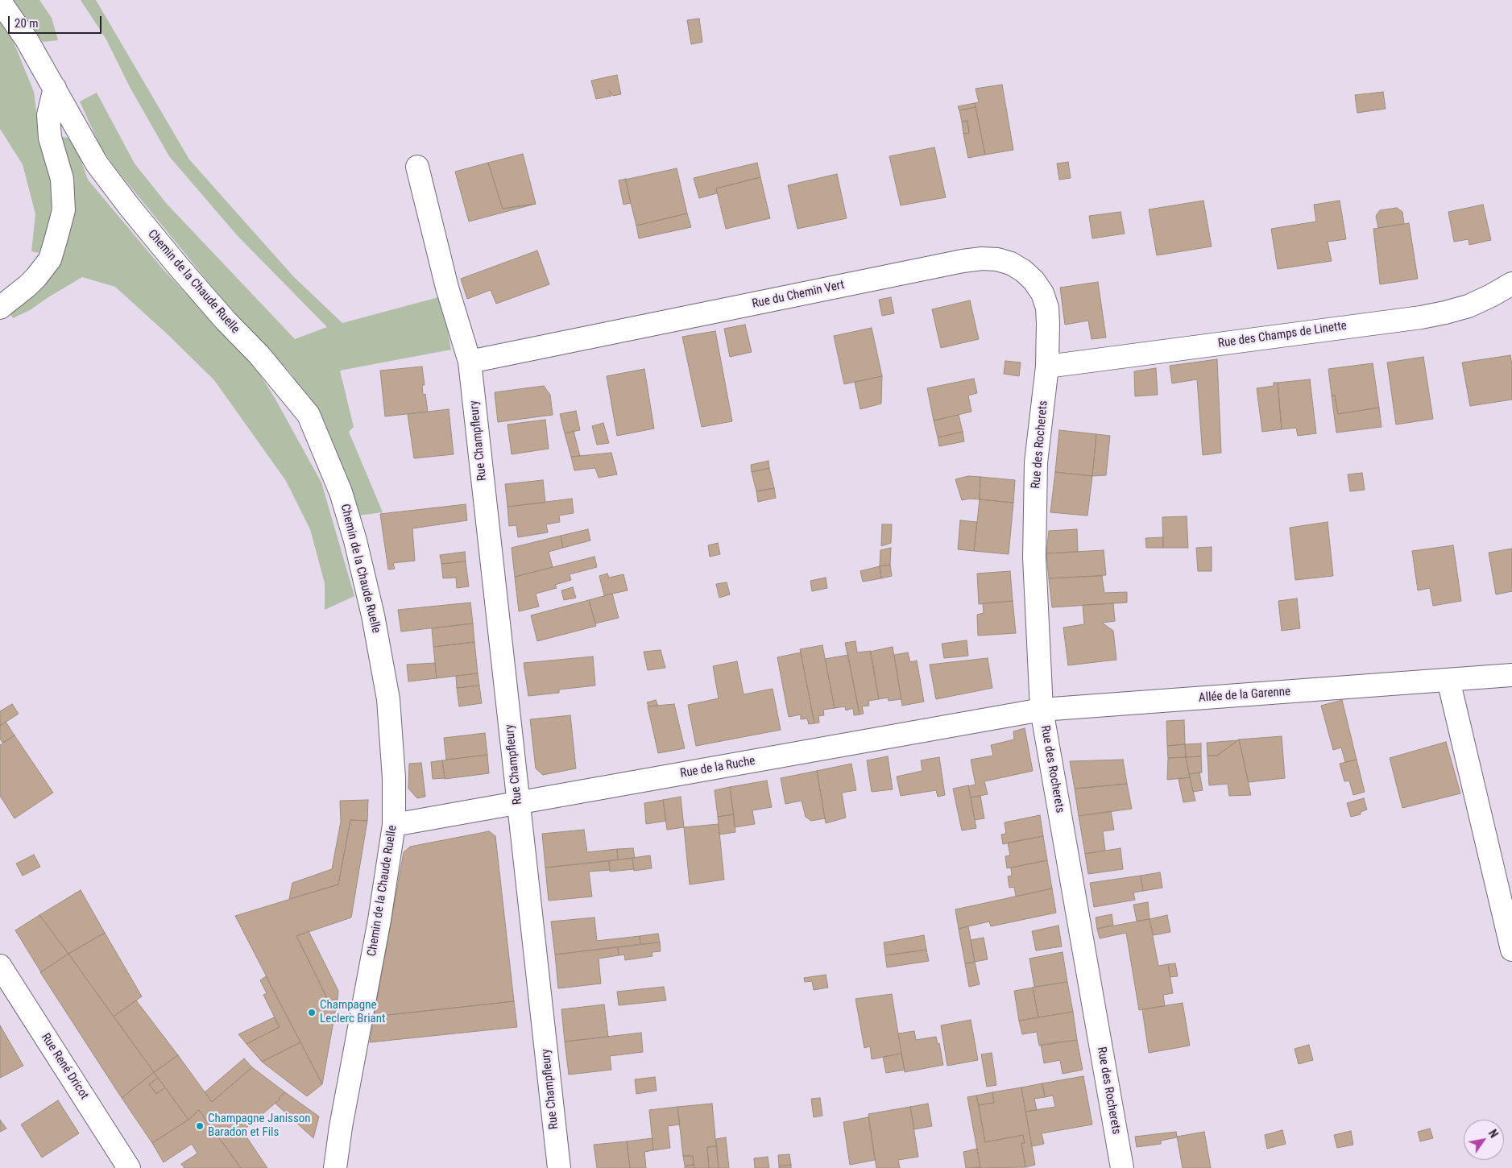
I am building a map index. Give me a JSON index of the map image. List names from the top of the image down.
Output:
{
  "streets": {
    "street": [
      "Chemin de la Chaude Ruelle",
      "Rue du Chemin Vert",
      "Rue des Champs de Linette",
      "Rue Champfleury",
      "Rue des Rocherets",
      "Allée de la Garenne",
      "Rue de la Ruche",
      "Rue René Dricot"
    ]
  },
  "crossings": [
    ["Chemin de la Chaude Ruelle", "Rue de la Ruche"],
    ["Rue du Chemin Vert", "Rue des Champs de Linette"],
    ["Rue du Chemin Vert", "Rue Champfleury"],
    ["Rue du Chemin Vert", "Rue des Rocherets"],
    ["Rue des Champs de Linette", "Rue des Rocherets"],
    ["Rue Champfleury", "Rue de la Ruche"],
    ["Rue des Rocherets", "Allée de la Garenne"],
    ["Rue des Rocherets", "Rue de la Ruche"],
    ["Allée de la Garenne", "Rue de la Ruche"]
  ],
  "places": ["Champagne Leclerc Briant", "Champagne Janisson Baradon et Fils"],
  "scale_bar": "20 m",
  "north": "top right"
}
